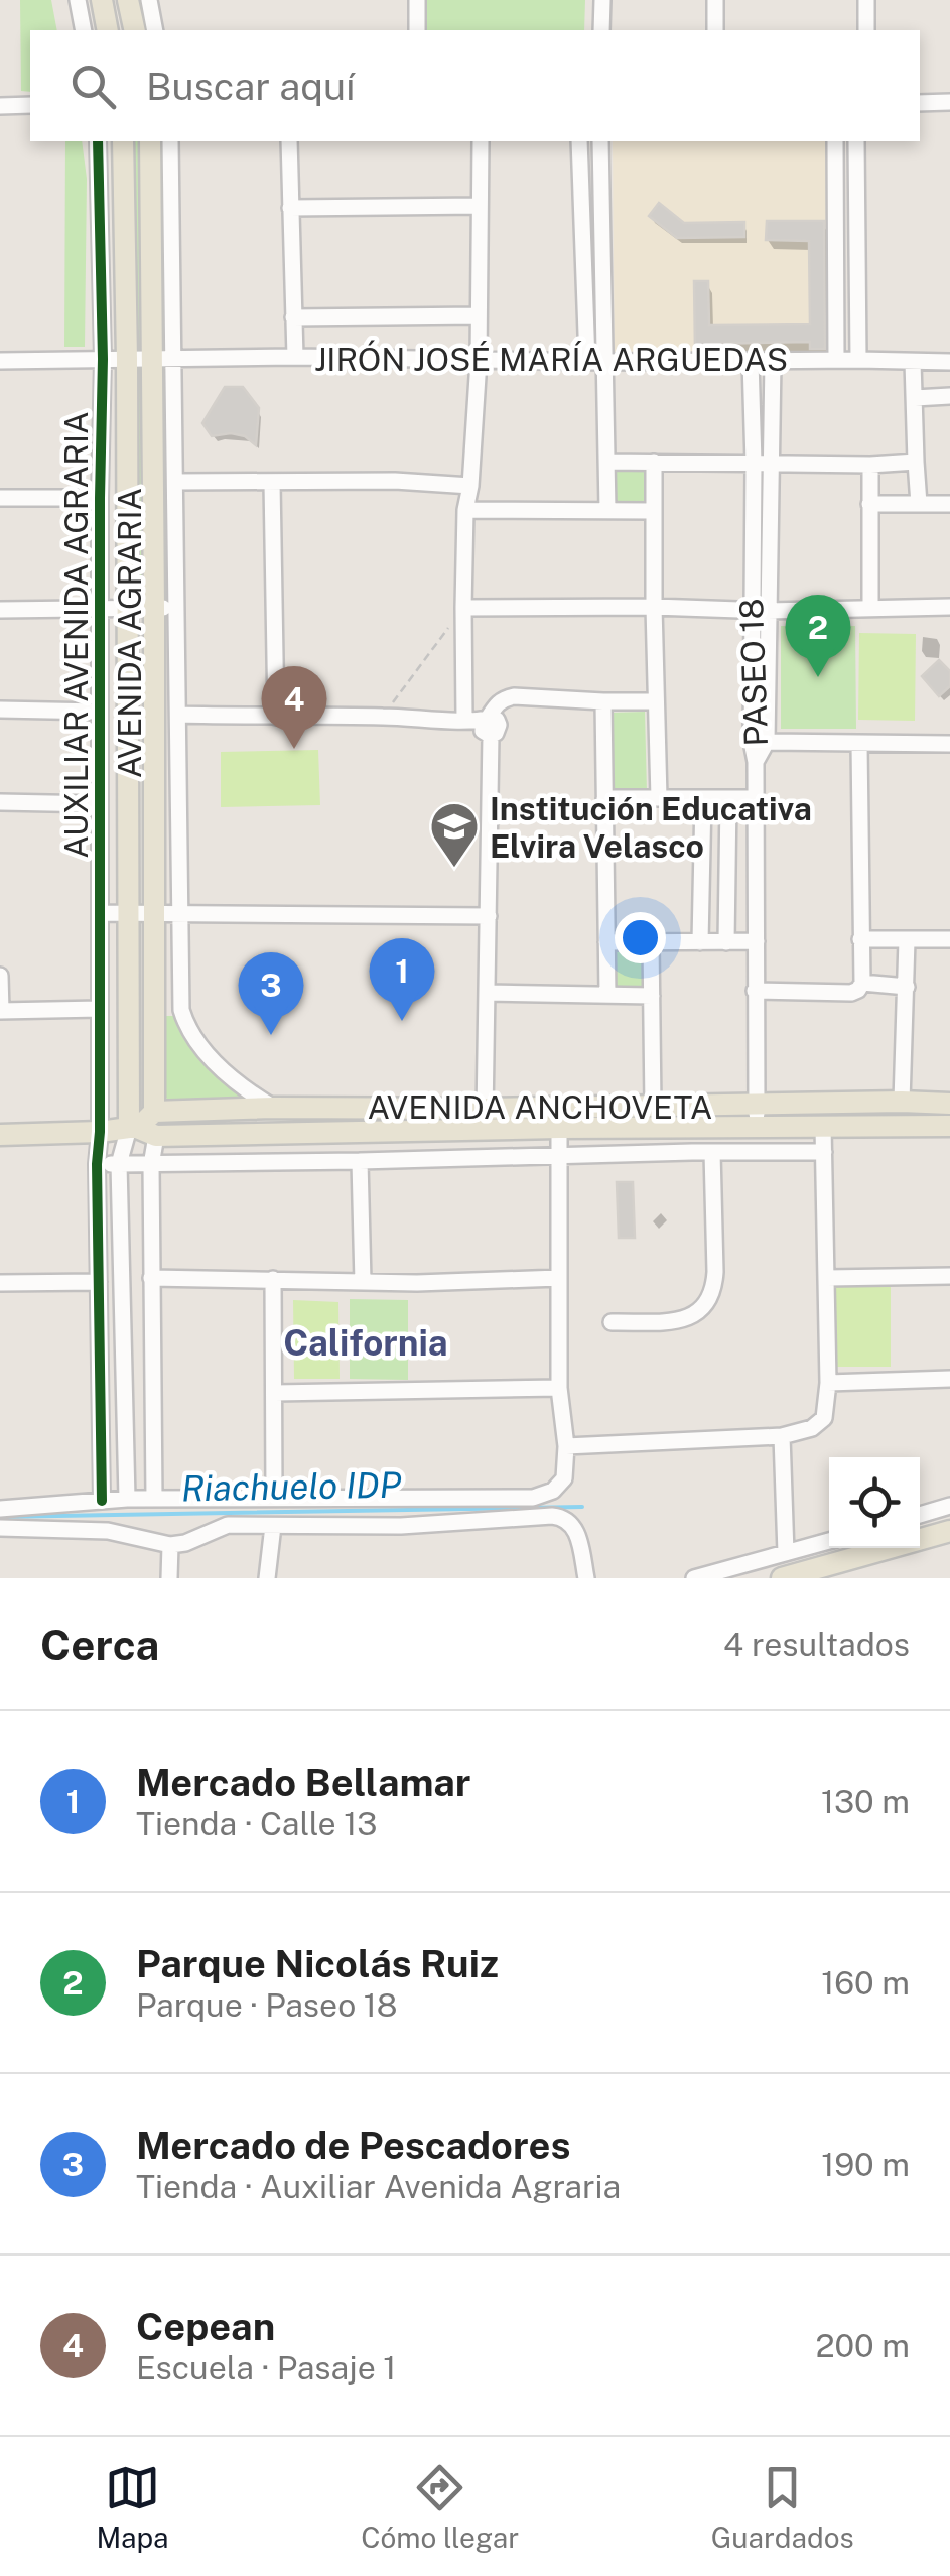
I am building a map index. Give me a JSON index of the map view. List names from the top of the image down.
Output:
{
  "streets": {
    "main road": ["AVENIDA AGRARIA", "AVENIDA ANCHOVETA"],
    "street": ["JIRÓN JOSÉ MARÍA ARGUEDAS", "AUXILIAR AVENIDA AGRARIA", "PASEO 18"]
  },
  "crossings": [
    ["JIRÓN JOSÉ MARÍA ARGUEDAS", "AVENIDA AGRARIA"],
    ["JIRÓN JOSÉ MARÍA ARGUEDAS", "AUXILIAR AVENIDA AGRARIA"],
    ["JIRÓN JOSÉ MARÍA ARGUEDAS", "PASEO 18"],
    ["AVENIDA AGRARIA", "AVENIDA ANCHOVETA"],
    ["AUXILIAR AVENIDA AGRARIA", "AVENIDA ANCHOVETA"]
  ],
  "districts": ["California"],
  "water": ["Riachuelo IDP"],
  "places": {
    "school or university": ["Institución Educativa Elvira Velasco"]
  },
  "page": {
    "search": "Buscar aquí",
    "pins": [
      "2",
      "4",
      "1",
      "3"
    ],
    "heading": ["Cerca", "4 resultados"],
    "list": [
      {
        "mark": "1",
        "name": "Mercado Bellamar",
        "note": "Tienda · Calle 13",
        "value": "130 m"
      },
      {
        "mark": "2",
        "name": "Parque Nicolás Ruiz",
        "note": "Parque · Paseo 18",
        "value": "160 m"
      },
      {
        "mark": "3",
        "name": "Mercado de Pescadores",
        "note": "Tienda · Auxiliar Avenida Agraria",
        "value": "190 m"
      },
      {
        "mark": "4",
        "name": "Cepean",
        "note": "Escuela · Pasaje 1",
        "value": "200 m"
      }
    ],
    "nav": ["Mapa", "Cómo llegar", "Guardados"]
  }
}
